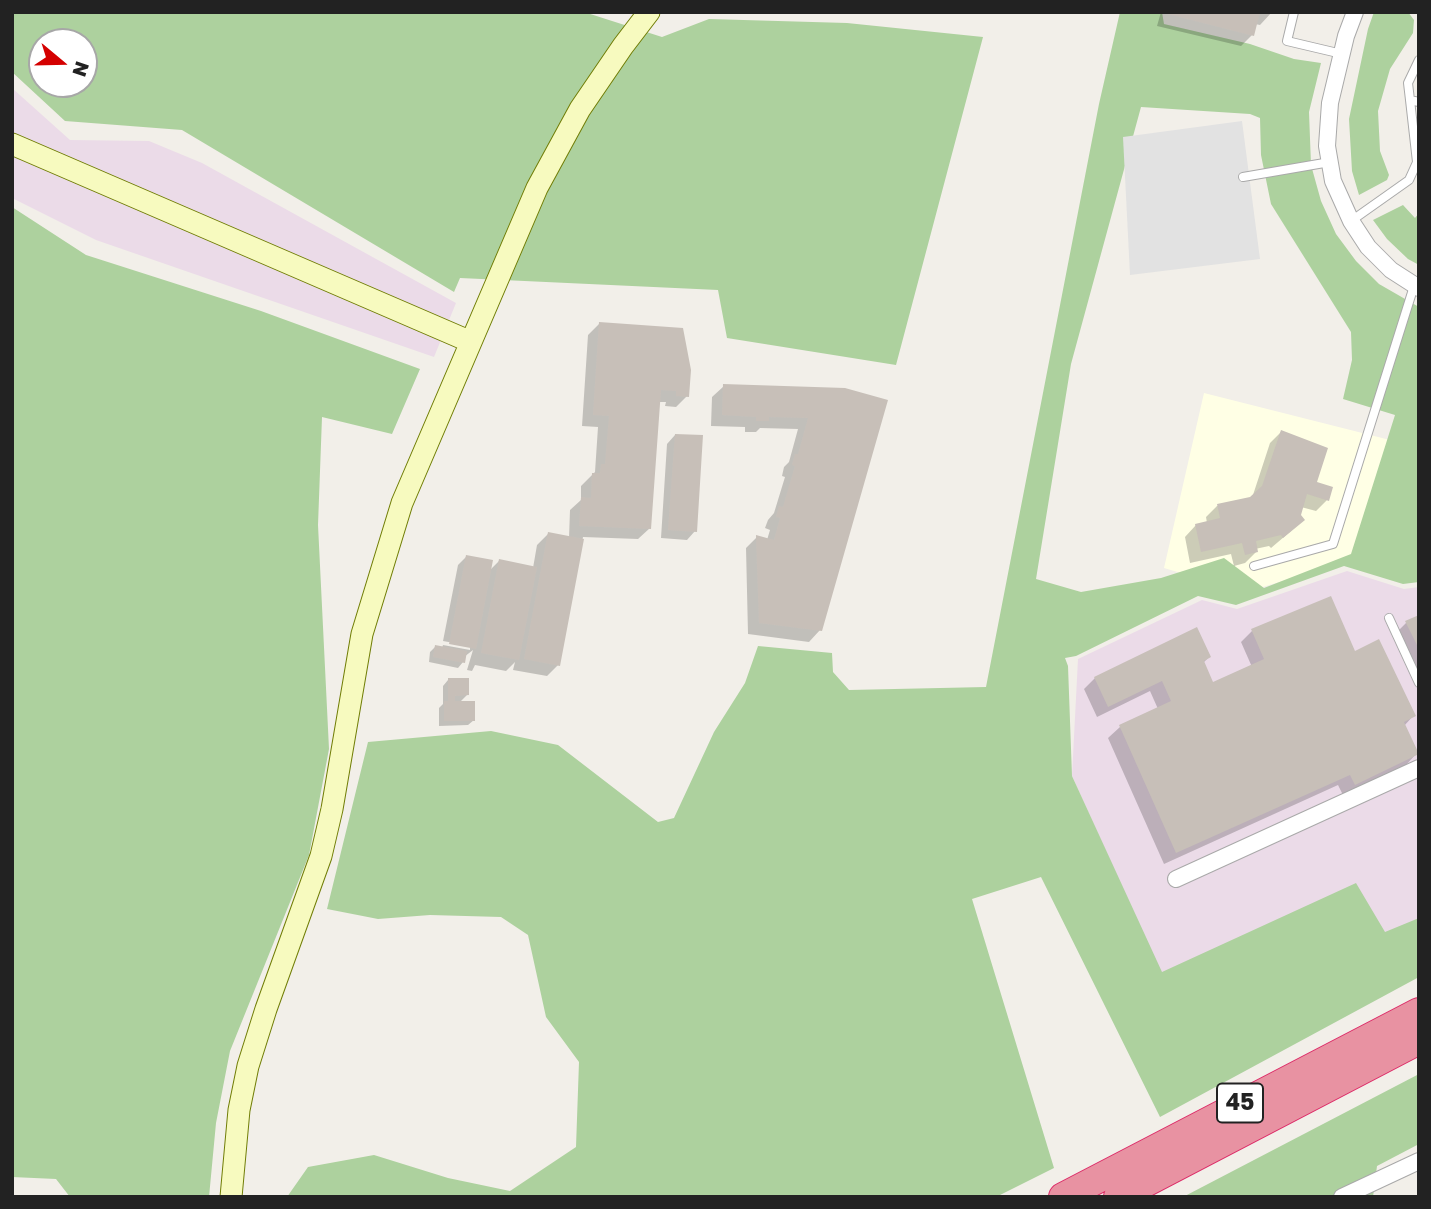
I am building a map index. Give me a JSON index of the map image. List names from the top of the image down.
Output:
{
  "streets": {
    "highway": ["45"]
  },
  "north": "right"
}
